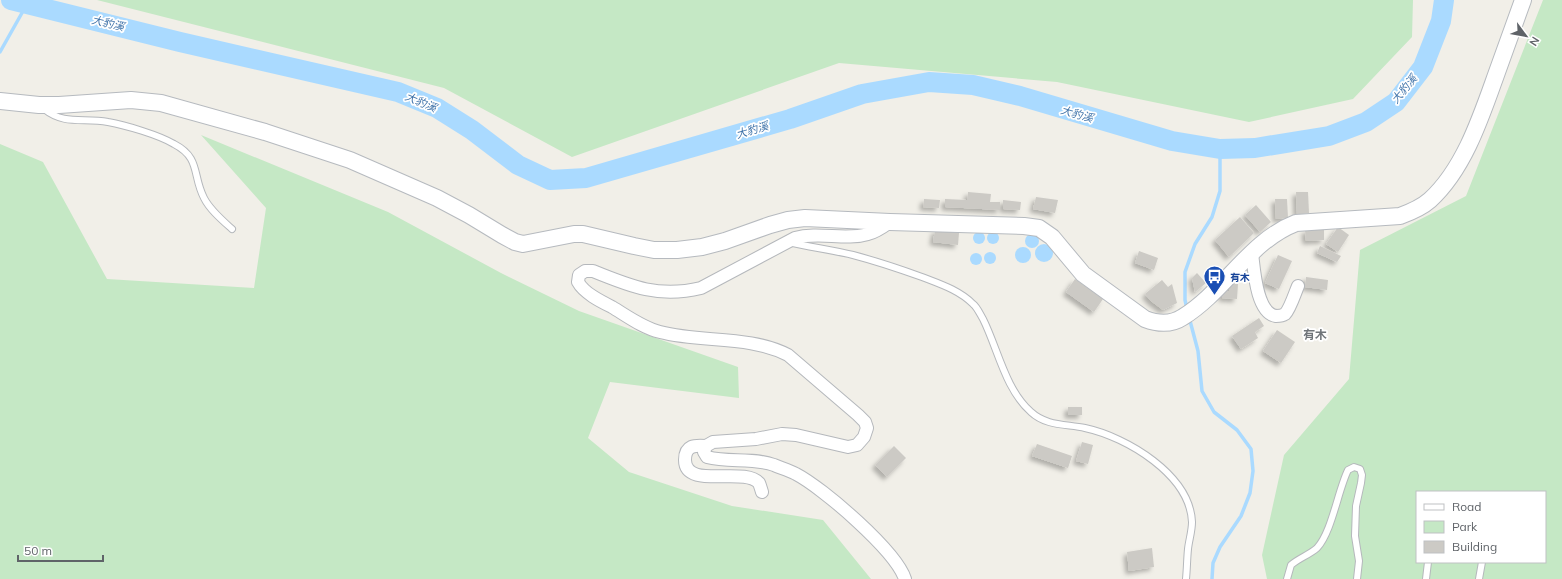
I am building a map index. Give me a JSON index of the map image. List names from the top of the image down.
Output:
{
  "districts": ["有木"],
  "water": ["大豹溪"],
  "places": {
    "bus stop": ["有木"]
  },
  "legend": ["Road", "Park", "Building"],
  "scale_bar": "50 m",
  "north": "bottom right"
}
